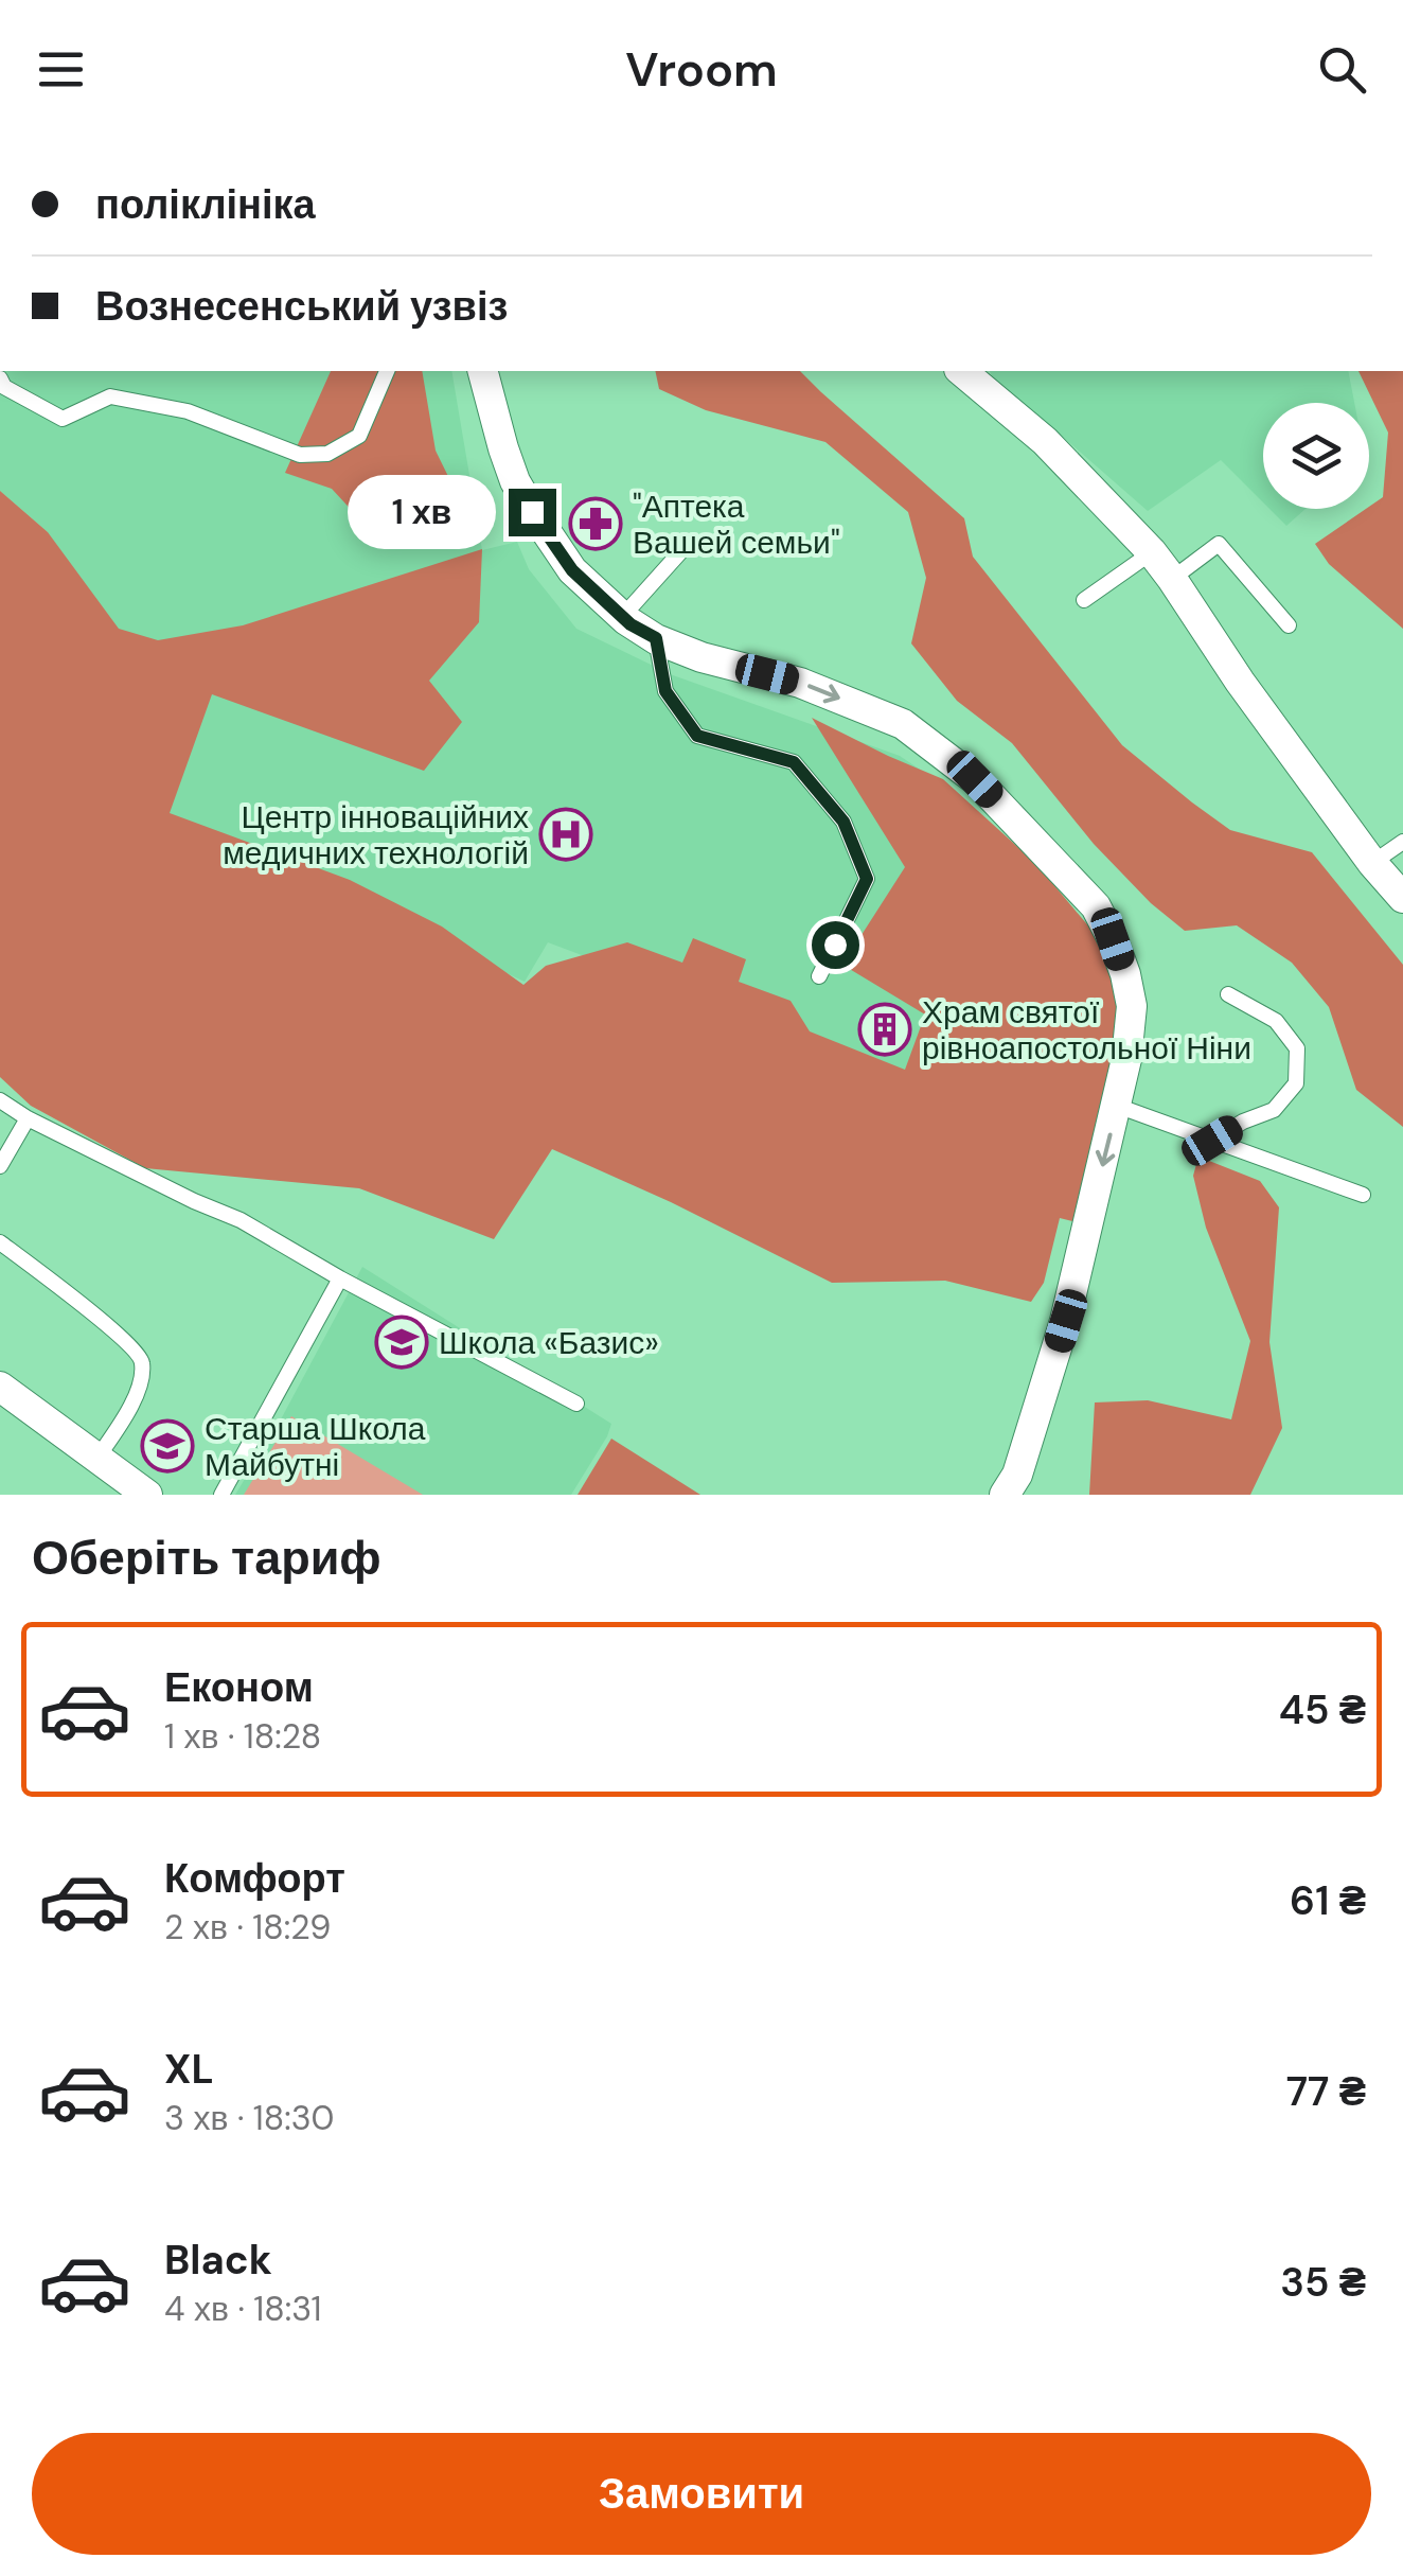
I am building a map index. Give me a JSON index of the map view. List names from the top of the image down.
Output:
{
  "places": {
    "pharmacy": ["\"Аптека Вашей семьи\""],
    "hospital": ["Центр інноваційних медичних технологій"],
    "building": ["Храм святої рівноапостольної Ніни"],
    "school or university": ["Школа «Базис»", "Старша Школа Майбутні"]
  },
  "page": {
    "header": "Vroom",
    "banner": ["поліклініка", "Вознесенський узвіз"],
    "bubble": "1 хв",
    "heading": "Оберіть тариф",
    "list": [
      {
        "name": "Економ",
        "note": "1 хв · 18:28",
        "value": "45 ₴"
      },
      {
        "name": "Комфорт",
        "note": "2 хв · 18:29",
        "value": "61 ₴"
      },
      {
        "name": "XL",
        "note": "3 хв · 18:30",
        "value": "77 ₴"
      },
      {
        "name": "Black",
        "note": "4 хв · 18:31",
        "value": "35 ₴"
      }
    ],
    "buttons": "Замовити"
  }
}
